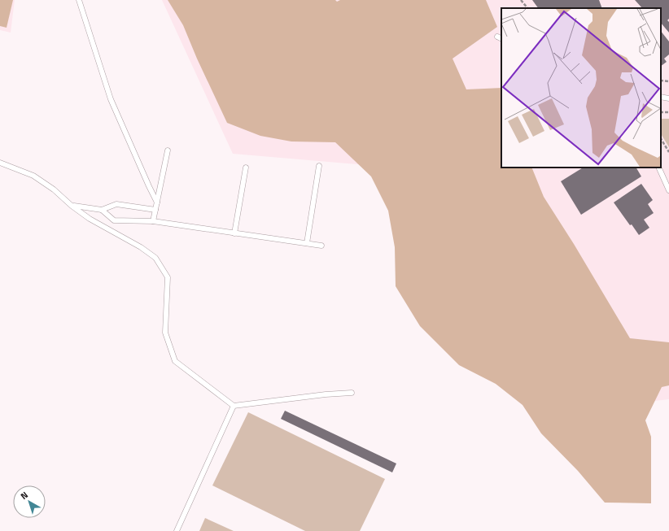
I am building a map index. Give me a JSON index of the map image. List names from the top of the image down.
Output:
{
  "north": "top left"
}
